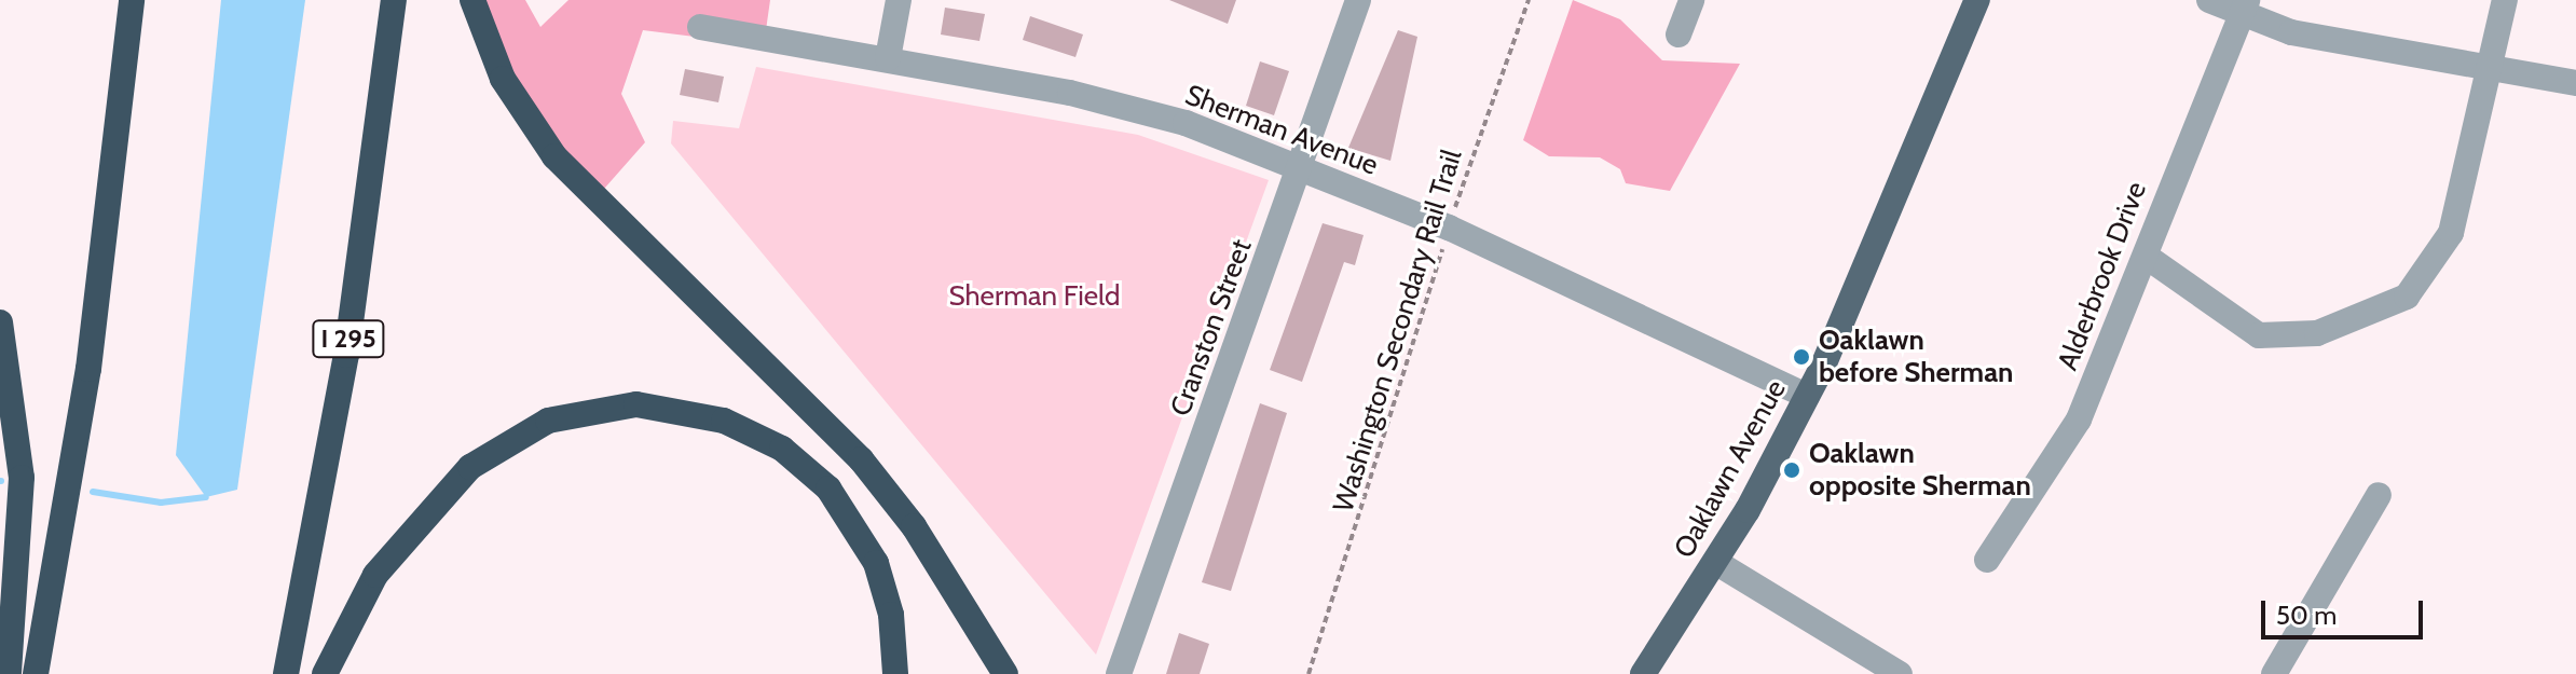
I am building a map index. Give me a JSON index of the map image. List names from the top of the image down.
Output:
{
  "streets": {
    "highway": ["I 295"],
    "main road": ["Oaklawn Avenue"],
    "street": ["Sherman Avenue", "Alderbrook Drive", "Cranston Street"],
    "path": ["Washington Secondary Rail Trail"]
  },
  "crossings": [
    ["Sherman Avenue", "Cranston Street"],
    ["Sherman Avenue", "Washington Secondary Rail Trail"],
    ["Sherman Avenue", "Oaklawn Avenue"]
  ],
  "parks": ["Sherman Field"],
  "places": ["Oaklawn before Sherman", "Oaklawn opposite Sherman"],
  "scale_bar": "50 m"
}
